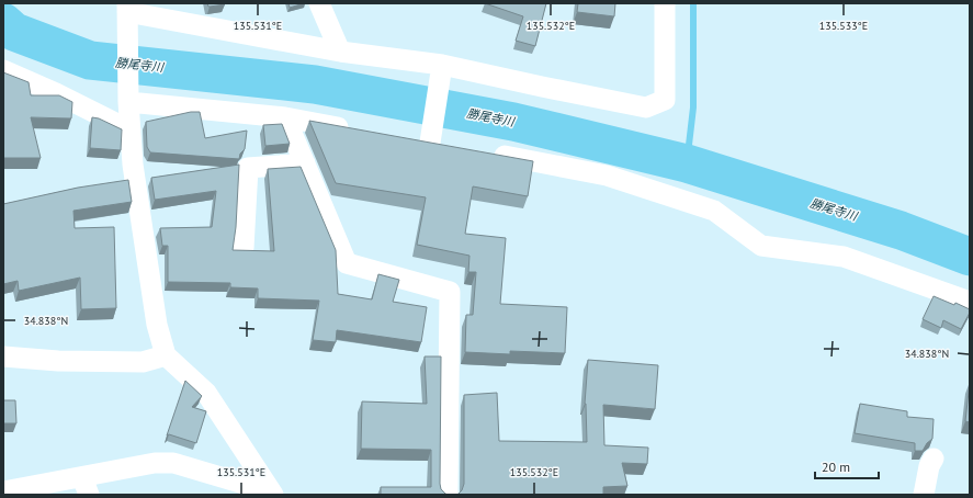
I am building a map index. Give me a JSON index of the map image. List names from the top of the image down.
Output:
{
  "water": ["勝尾寺川"],
  "scale_bar": "20 m",
  "coordinates": [
    "135.531°E",
    "135.532°E",
    "135.533°E",
    "34.838°N"
  ]
}
